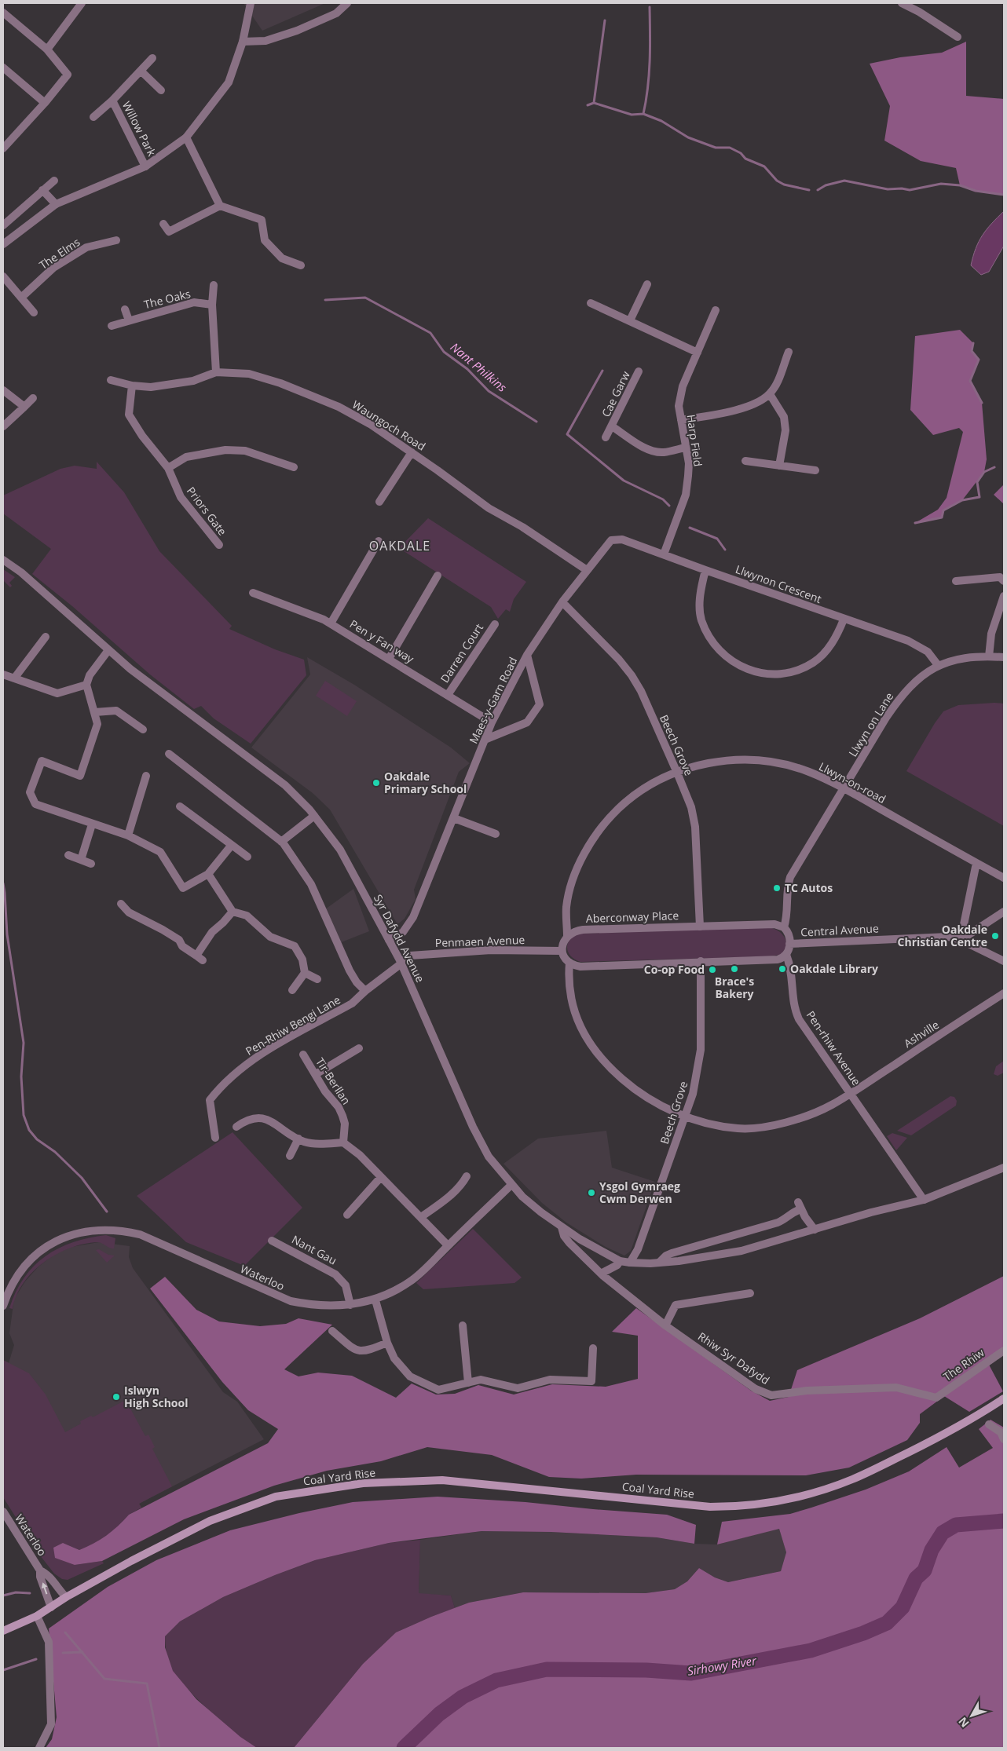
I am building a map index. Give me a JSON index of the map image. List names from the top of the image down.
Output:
{
  "streets": {
    "main road": ["Coal Yard Rise"],
    "street": [
      "Willow Park",
      "The Elms",
      "The Oaks",
      "Cae Garw",
      "Waungoch Road",
      "Harp Field",
      "Priors Gate",
      "Llwynon Crescent",
      "Pen y Fan way",
      "Darren Court",
      "Maes-y-Garn Road",
      "Llwyn on Lane",
      "Beech Grove",
      "Llwyn-on-road",
      "Aberconway Place",
      "Central Avenue",
      "Syr Dafydd Avenue",
      "Penmaen Avenue",
      "Pen-Rhiw Bengi Lane",
      "Ashville",
      "Pen-rhiw Avenue",
      "Tir-Berllan",
      "Nant Gau",
      "Waterloo",
      "Rhiw Syr Dafydd",
      "The Rhiw"
    ]
  },
  "crossings": [
    ["Cae Garw", "Harp Field"],
    ["Waungoch Road", "Priors Gate"],
    ["Waungoch Road", "Maes-y-Garn Road"],
    ["Harp Field", "Llwynon Crescent"],
    ["Llwynon Crescent", "Maes-y-Garn Road"],
    ["Llwynon Crescent", "Llwyn on Lane"],
    ["Pen y Fan way", "Darren Court"],
    ["Pen y Fan way", "Maes-y-Garn Road"],
    ["Maes-y-Garn Road", "Beech Grove"],
    ["Maes-y-Garn Road", "Syr Dafydd Avenue"],
    ["Llwyn on Lane", "Llwyn-on-road"],
    ["Beech Grove", "Llwyn-on-road"],
    ["Beech Grove", "Aberconway Place"],
    ["Beech Grove", "Syr Dafydd Avenue"],
    ["Beech Grove", "Ashville"],
    ["Llwyn-on-road", "Aberconway Place"],
    ["Syr Dafydd Avenue", "Penmaen Avenue"],
    ["Syr Dafydd Avenue", "Pen-Rhiw Bengi Lane"],
    ["Syr Dafydd Avenue", "Pen-rhiw Avenue"],
    ["Syr Dafydd Avenue", "Waterloo"],
    ["Syr Dafydd Avenue", "Rhiw Syr Dafydd"],
    ["Penmaen Avenue", "Pen-Rhiw Bengi Lane"],
    ["Ashville", "Pen-rhiw Avenue"],
    ["Nant Gau", "Waterloo"],
    ["Waterloo", "Coal Yard Rise"],
    ["Rhiw Syr Dafydd", "The Rhiw"]
  ],
  "districts": ["OAKDALE"],
  "water": ["Nant Philkins", "Sirhowy River"],
  "places": [
    "Oakdale Primary School",
    "TC Autos",
    "Oakdale Christian Centre",
    "Brace's Bakery",
    "Oakdale Library",
    "Co-op Food",
    "Ysgol Gymraeg Cwm Derwen",
    "Islwyn High School"
  ],
  "north": "bottom left"
}
